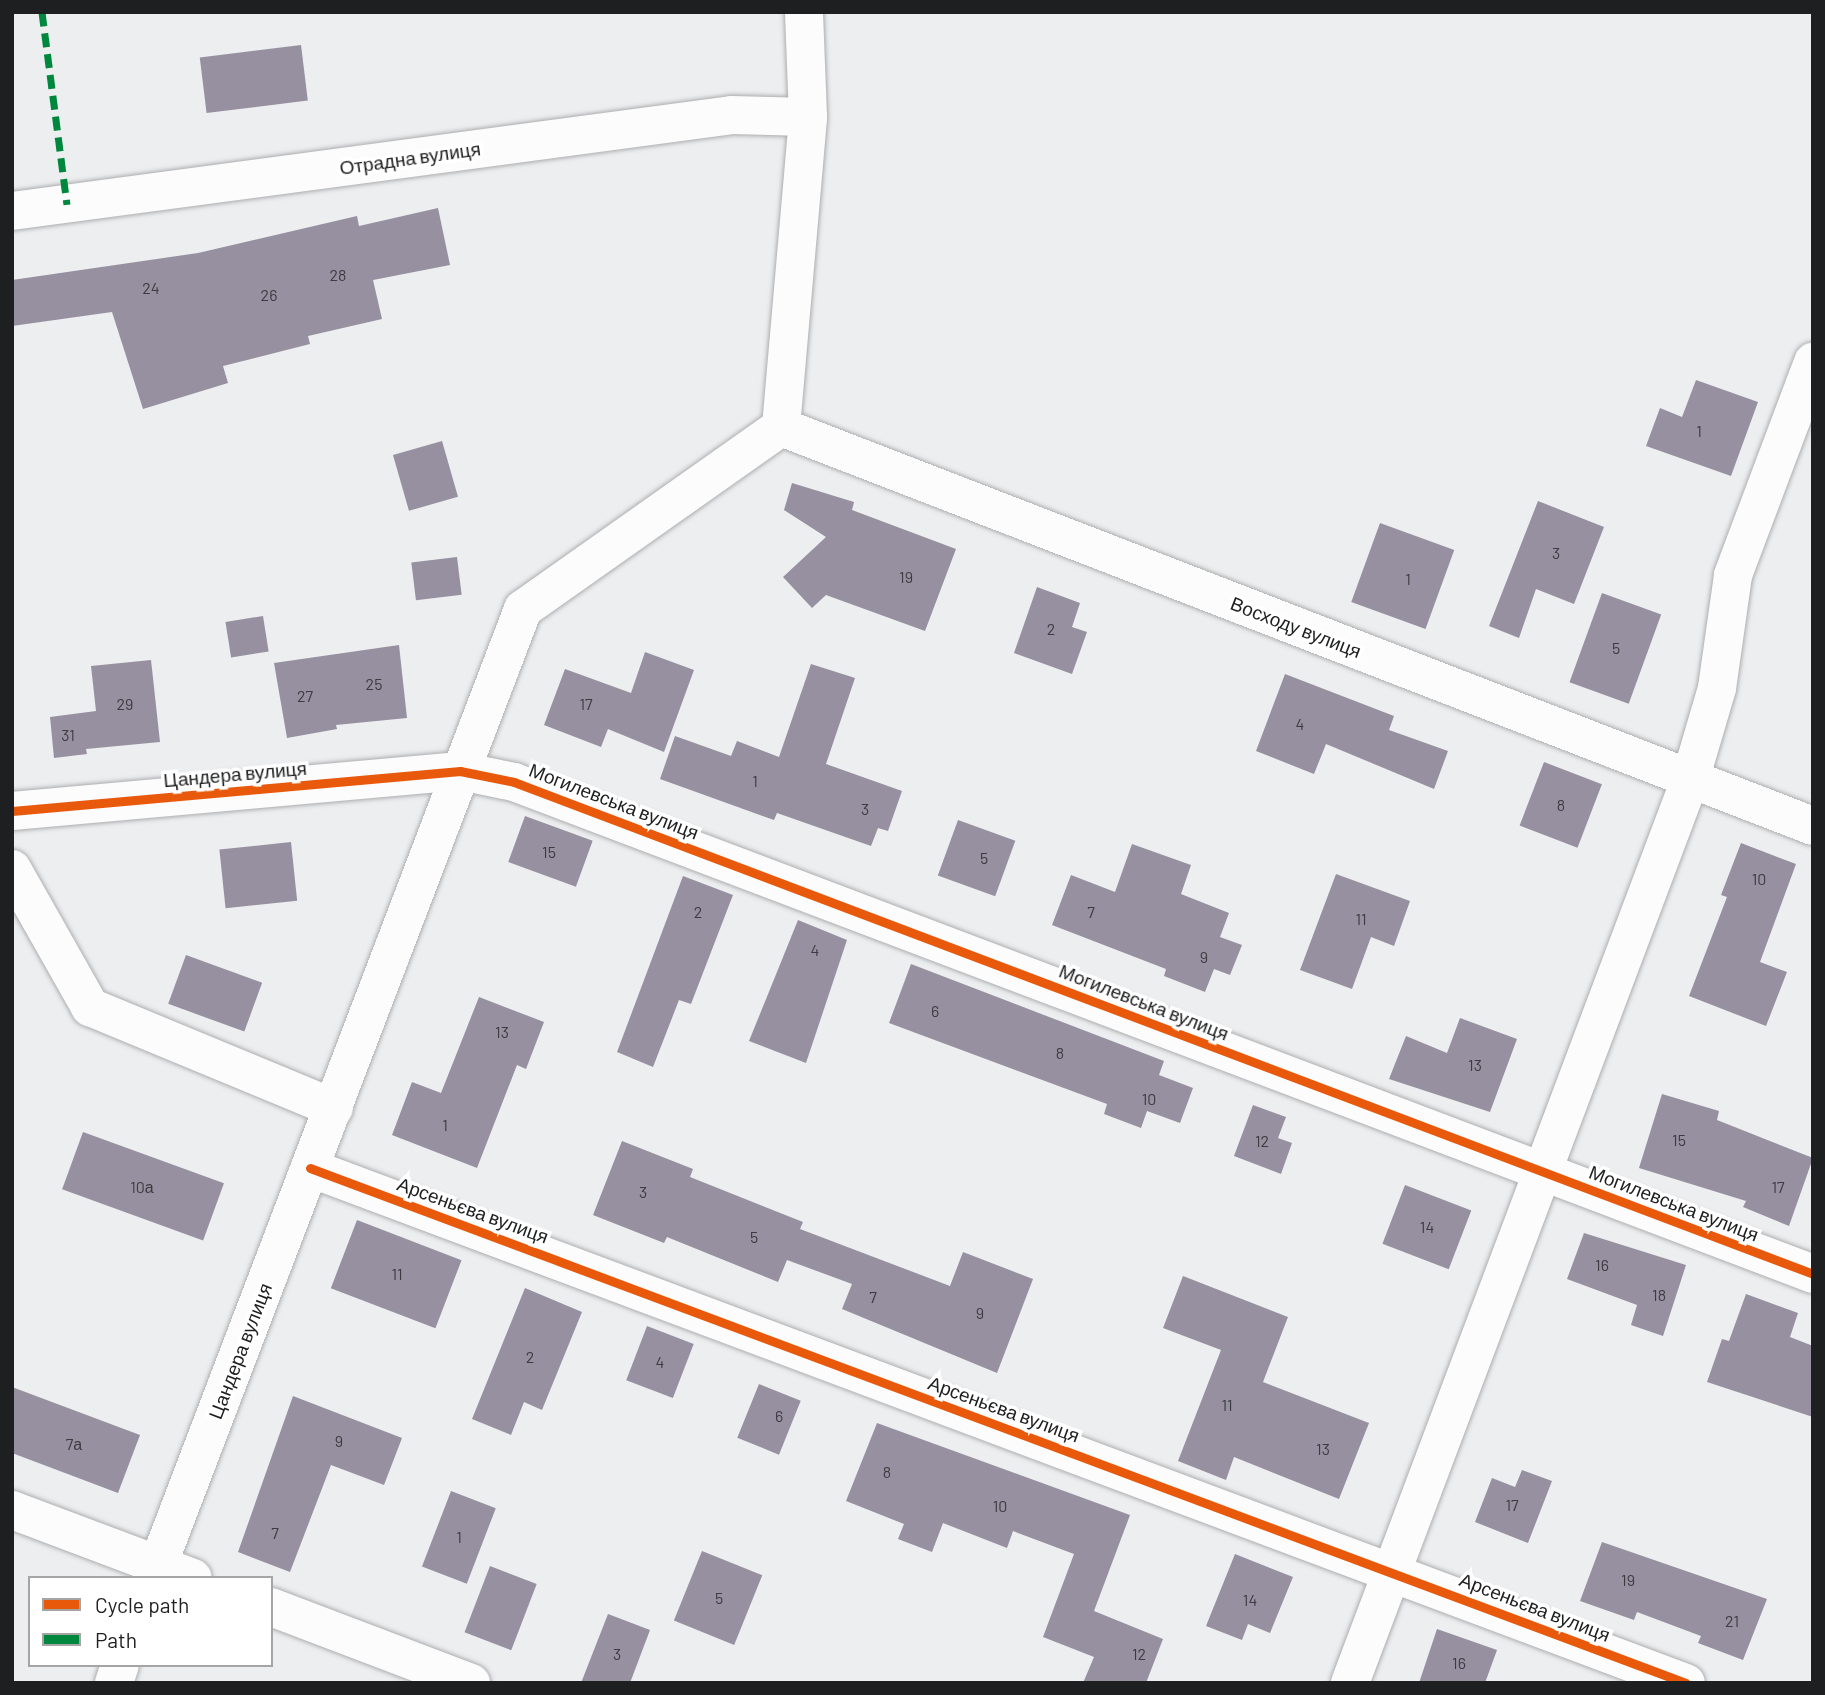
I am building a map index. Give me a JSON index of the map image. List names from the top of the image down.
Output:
{
  "streets": {
    "street": [
      "Отрадна вулиця",
      "Восходу вулиця",
      "Цандера вулиця",
      "Могилевська вулиця",
      "Арсеньєва вулиця"
    ]
  },
  "crossings": [
    ["Восходу вулиця", "Цандера вулиця"],
    ["Цандера вулиця", "Могилевська вулиця"],
    ["Цандера вулиця", "Арсеньєва вулиця"]
  ],
  "house_numbers": [
    "28",
    "24",
    "26",
    "1",
    "3",
    "19",
    "1",
    "2",
    "5",
    "25",
    "27",
    "29",
    "17",
    "4",
    "31",
    "1",
    "8",
    "3",
    "15",
    "5",
    "10",
    "2",
    "7",
    "11",
    "4",
    "9",
    "6",
    "13",
    "8",
    "13",
    "10",
    "1",
    "15",
    "12",
    "10а",
    "17",
    "3",
    "14",
    "5",
    "16",
    "11",
    "18",
    "7",
    "9",
    "2",
    "4",
    "11",
    "6",
    "9",
    "7а",
    "13",
    "8",
    "17",
    "10",
    "7",
    "1",
    "19",
    "5",
    "14",
    "21",
    "3",
    "12",
    "16"
  ],
  "legend": ["Cycle path", "Path"]
}
